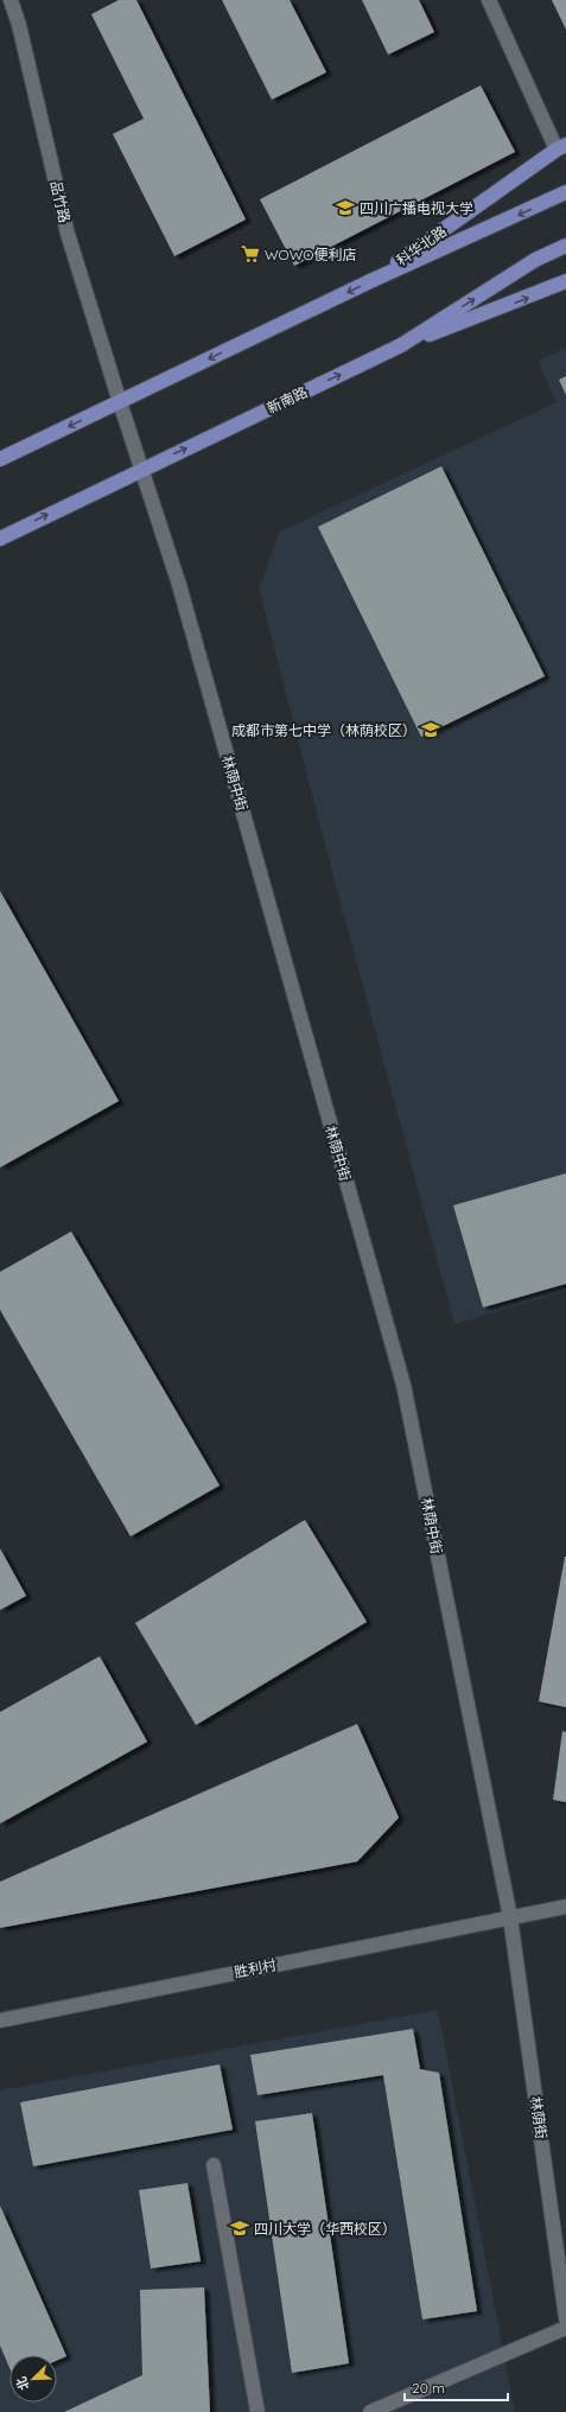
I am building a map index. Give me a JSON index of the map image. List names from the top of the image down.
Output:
{
  "streets": {
    "main road": ["科华北路", "新南路"],
    "street": [
      "品竹路",
      "林荫中街",
      "胜利村",
      "林荫街"
    ]
  },
  "crossings": [
    ["品竹路", "林荫中街"],
    ["新南路", "林荫中街"],
    ["林荫中街", "胜利村"],
    ["林荫中街", "林荫街"],
    ["胜利村", "林荫街"]
  ],
  "places": {
    "school or university": ["四川广播电视大学", "成都市第七中学（林荫校区）", "四川大学（华西校区）"],
    "supermarket": ["WOWO便利店"]
  },
  "scale_bar": "20 m",
  "north": "bottom left"
}
